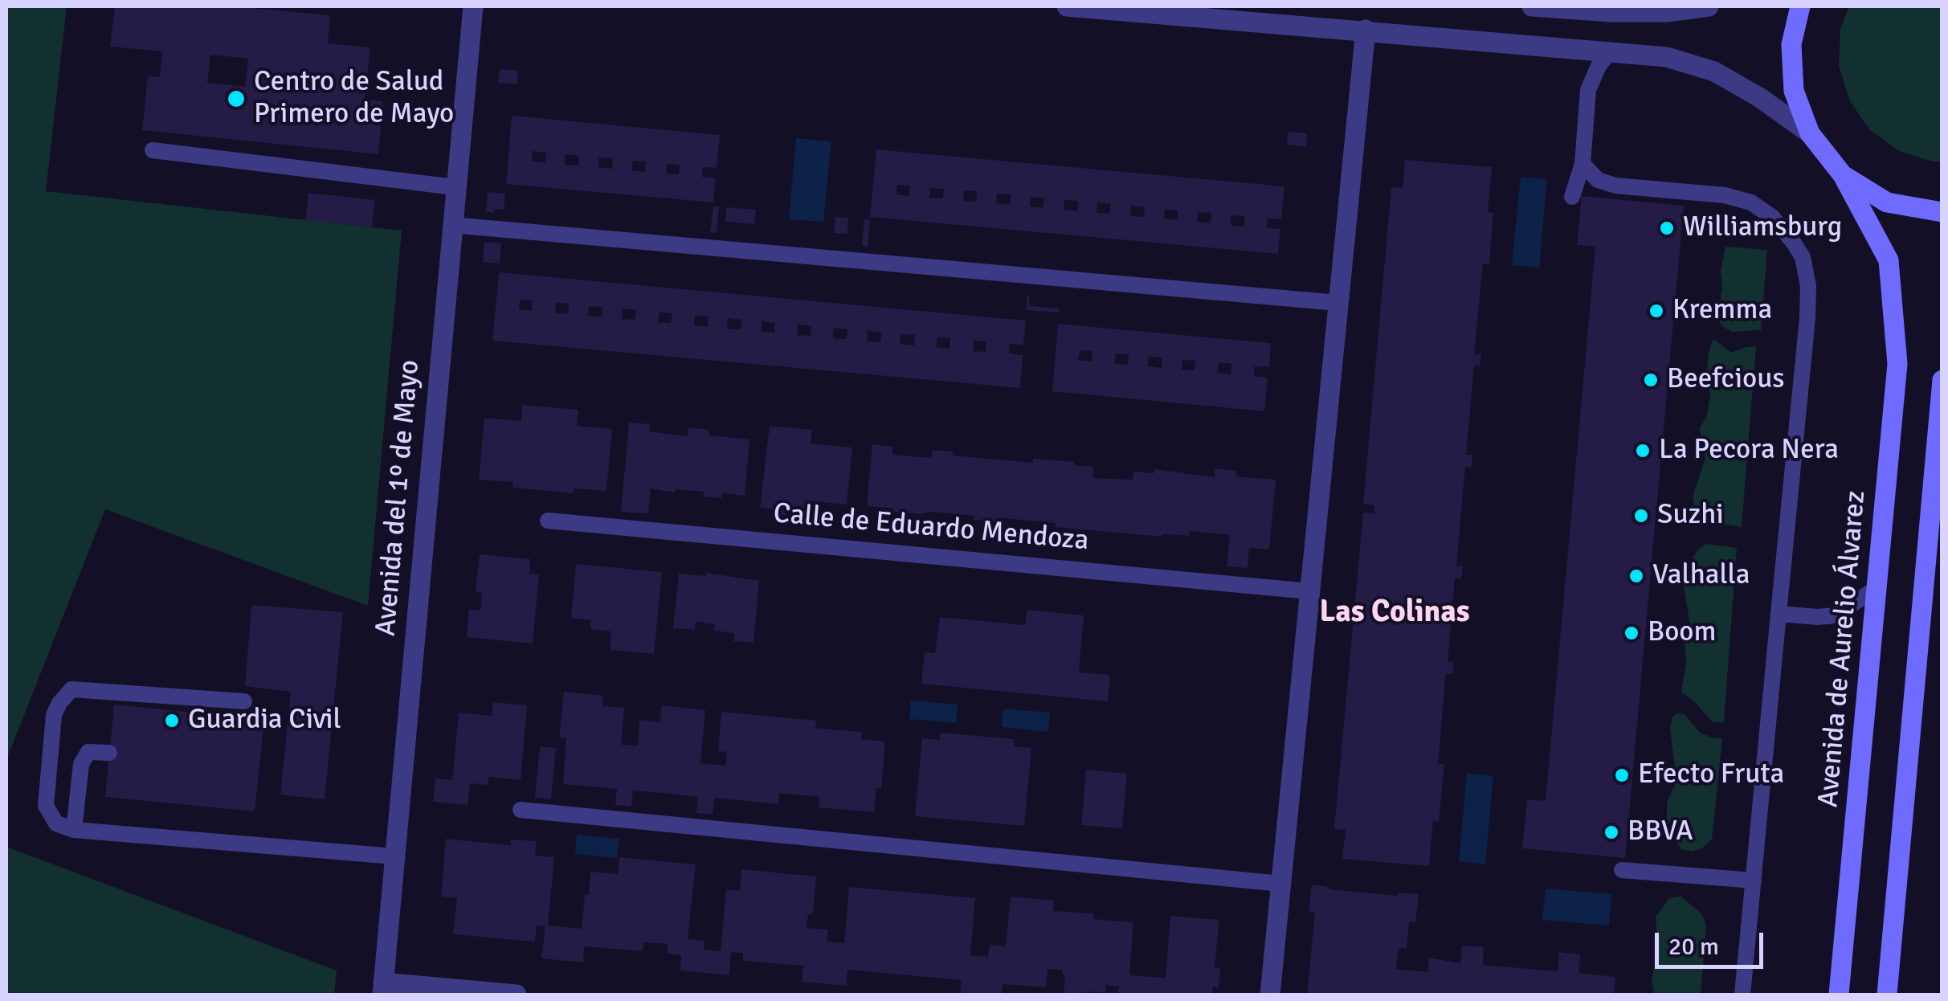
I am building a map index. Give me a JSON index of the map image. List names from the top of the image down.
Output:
{
  "streets": {
    "main road": ["Avenida de Aurelio Álvarez"],
    "street": ["Avenida del 1º de Mayo"],
    "lane": ["Calle de Eduardo Mendoza"]
  },
  "districts": ["Las Colinas"],
  "places": [
    "Centro de Salud Primero de Mayo",
    "Williamsburg",
    "Kremma",
    "Beefcious",
    "La Pecora Nera",
    "Suzhi",
    "Valhalla",
    "Boom",
    "Guardia Civil",
    "Efecto Fruta",
    "BBVA"
  ],
  "scale_bar": "20 m"
}
